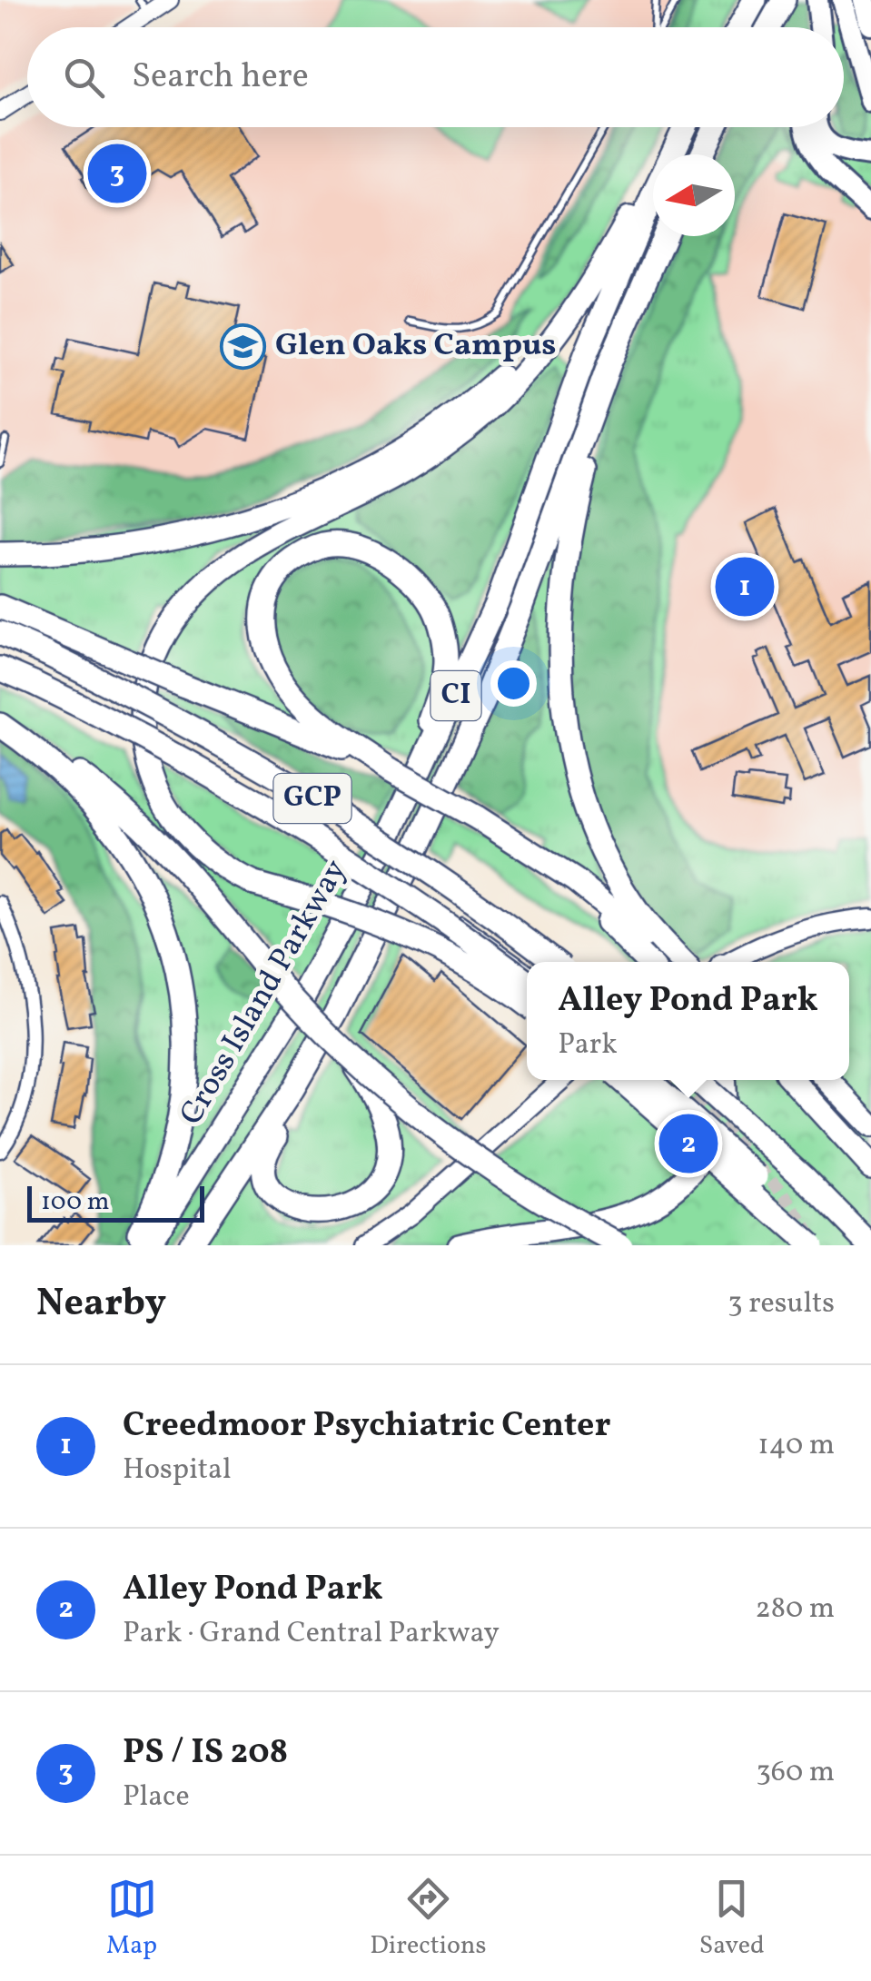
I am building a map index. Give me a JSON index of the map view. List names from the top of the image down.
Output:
{
  "streets": {
    "highway": ["CI", "GCP", "Cross Island Parkway"]
  },
  "places": {
    "school or university": ["Glen Oaks Campus"]
  },
  "scale_bar": "100 m",
  "north": "left",
  "page": {
    "search": "Search here",
    "pins": ["3", "1", "2"],
    "popup": ["Alley Pond Park", "Park"],
    "scale": "100 m",
    "heading": ["Nearby", "3 results"],
    "list": [
      {
        "mark": "1",
        "name": "Creedmoor Psychiatric Center",
        "note": "Hospital",
        "value": "140 m"
      },
      {
        "mark": "2",
        "name": "Alley Pond Park",
        "note": "Park · Grand Central Parkway",
        "value": "280 m"
      },
      {
        "mark": "3",
        "name": "PS / IS 208",
        "note": "Place",
        "value": "360 m"
      }
    ],
    "nav": ["Map", "Directions", "Saved"]
  }
}
